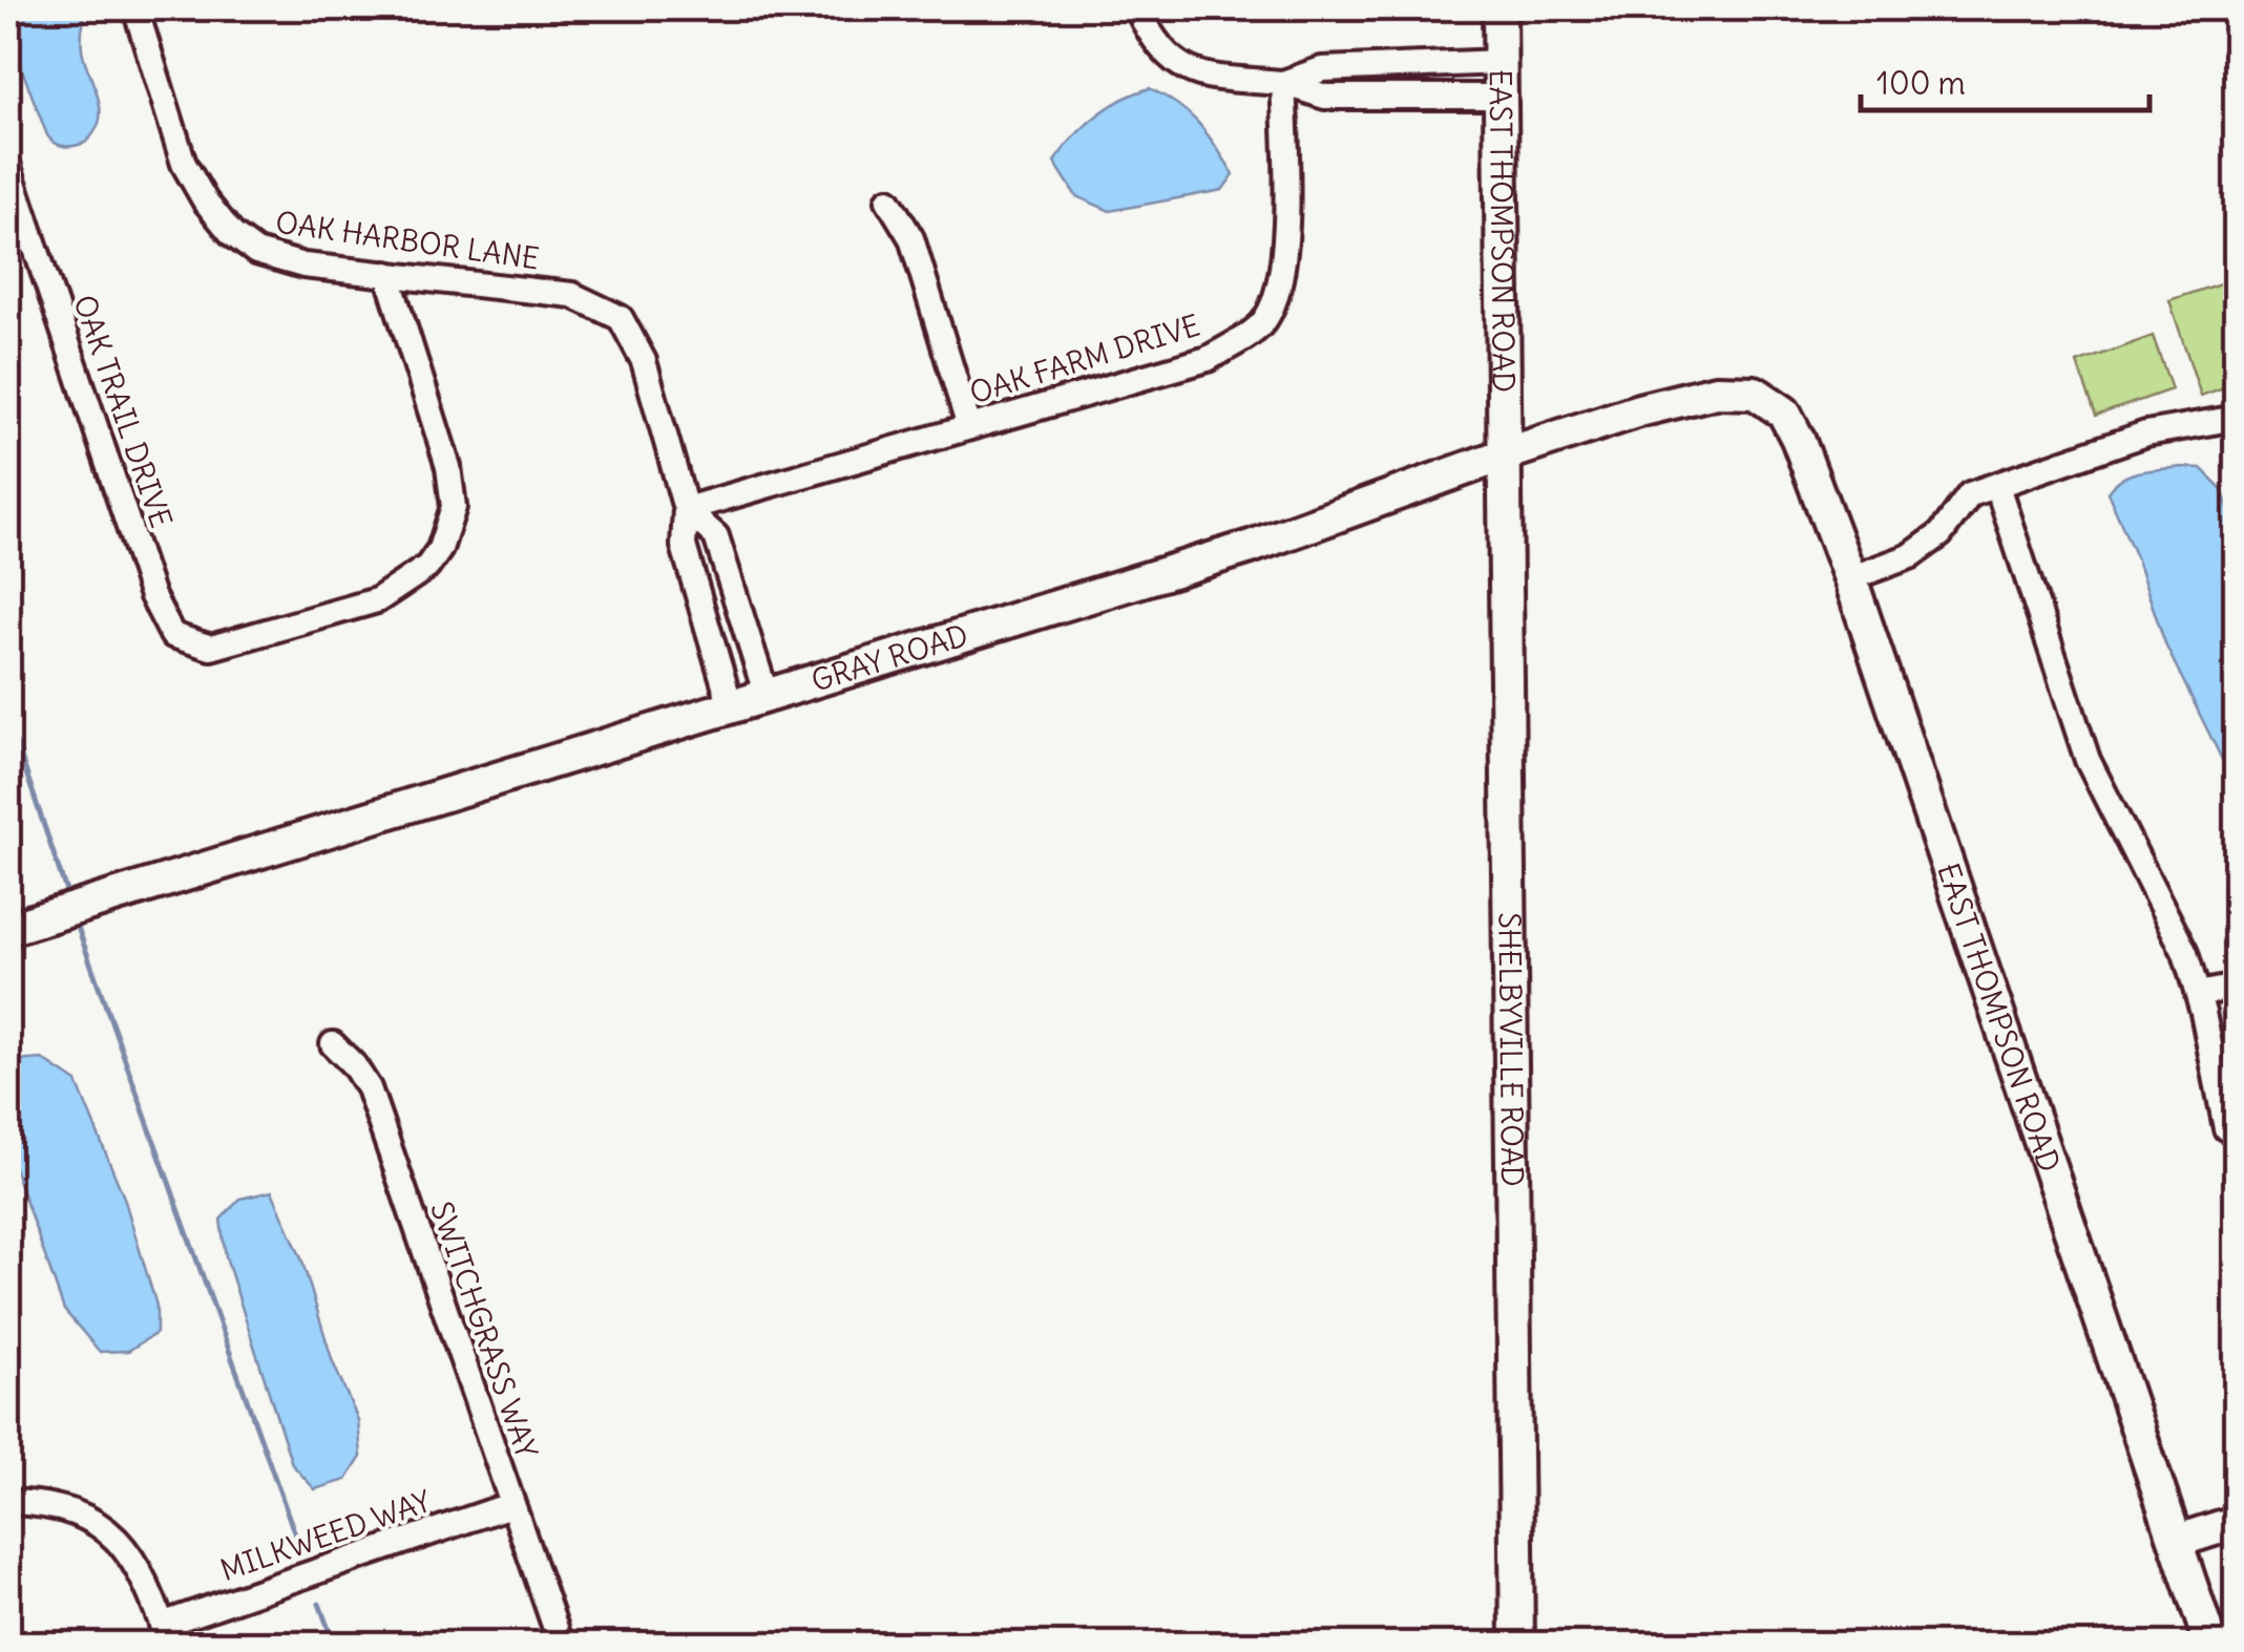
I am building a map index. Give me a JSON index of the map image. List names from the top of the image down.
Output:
{
  "streets": {
    "main road": ["EAST THOMPSON ROAD", "GRAY ROAD", "SHELBYVILLE ROAD"],
    "street": [
      "OAK HARBOR LANE",
      "OAK FARM DRIVE",
      "OAK TRAIL DRIVE",
      "SWITCHGRASS WAY",
      "MILKWEED WAY"
    ]
  },
  "crossings": [
    ["EAST THOMPSON ROAD", "GRAY ROAD"],
    ["EAST THOMPSON ROAD", "SHELBYVILLE ROAD"],
    ["OAK HARBOR LANE", "OAK FARM DRIVE"],
    ["OAK HARBOR LANE", "OAK TRAIL DRIVE"],
    ["OAK HARBOR LANE", "GRAY ROAD"],
    ["GRAY ROAD", "SHELBYVILLE ROAD"],
    ["SWITCHGRASS WAY", "MILKWEED WAY"]
  ],
  "scale_bar": "100 m"
}
